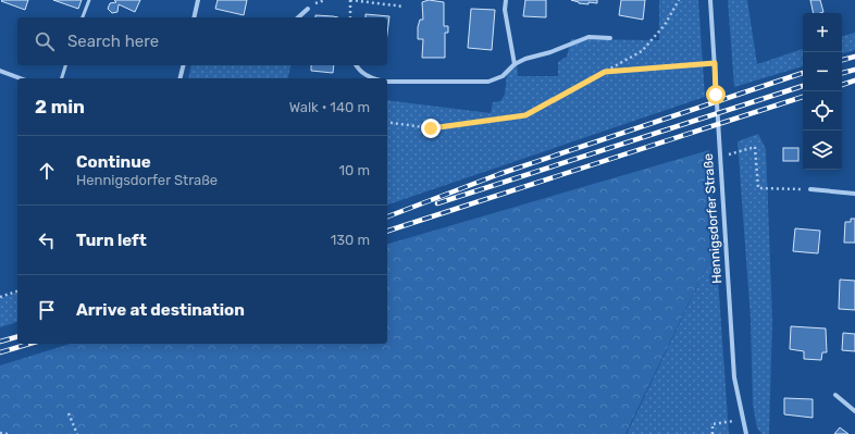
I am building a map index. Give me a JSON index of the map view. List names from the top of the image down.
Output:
{
  "streets": {
    "street": ["Hennigsdorfer Straße"]
  },
  "page": {
    "map_buttons": ["+", "−"],
    "search": "Search here",
    "heading": ["2 min", "Walk · 140 m"],
    "list": [
      ["Continue", "Hennigsdorfer Straße", "10 m"],
      ["Turn left", "130 m"],
      "Arrive at destination"
    ]
  }
}
